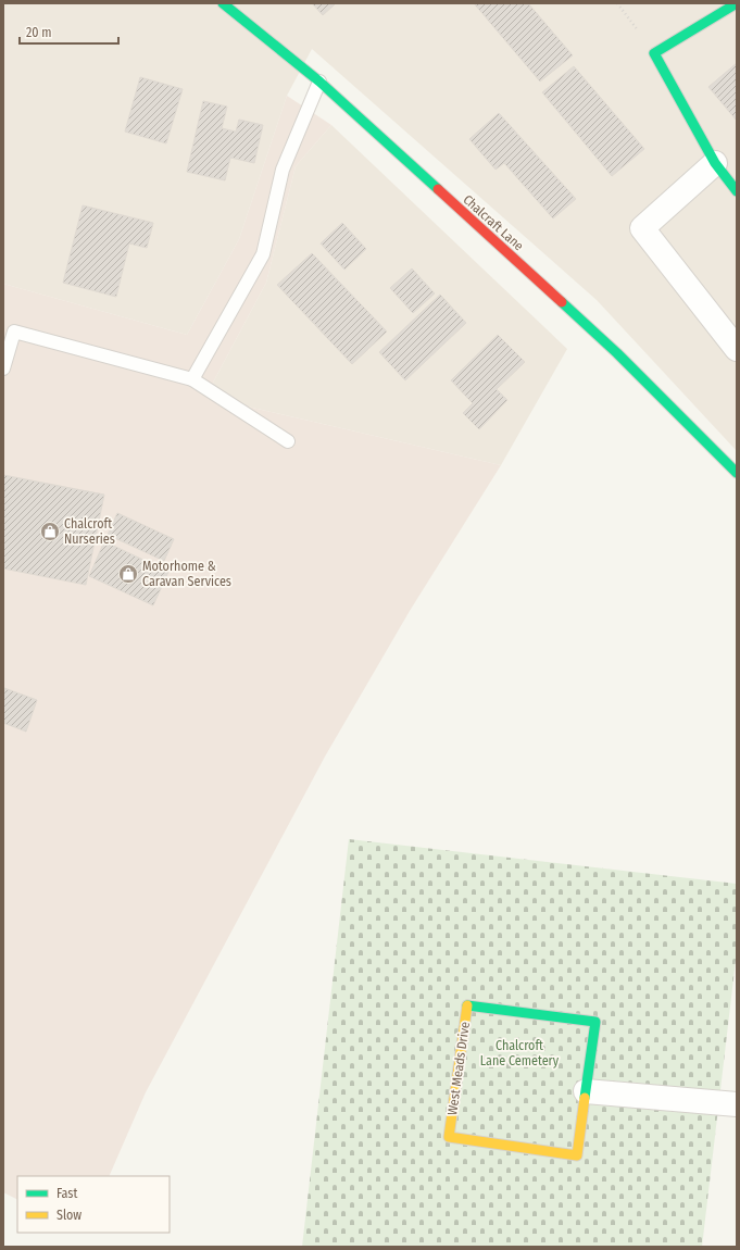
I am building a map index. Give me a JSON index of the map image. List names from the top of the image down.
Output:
{
  "streets": {
    "street": ["Chalcraft Lane", "West Meads Drive"]
  },
  "parks": ["Chalcroft Lane Cemetery"],
  "places": {
    "shop": ["Chalcroft Nurseries", "Motorhome & Caravan Services"]
  },
  "legend": ["Fast", "Slow"],
  "scale_bar": "20 m"
}
